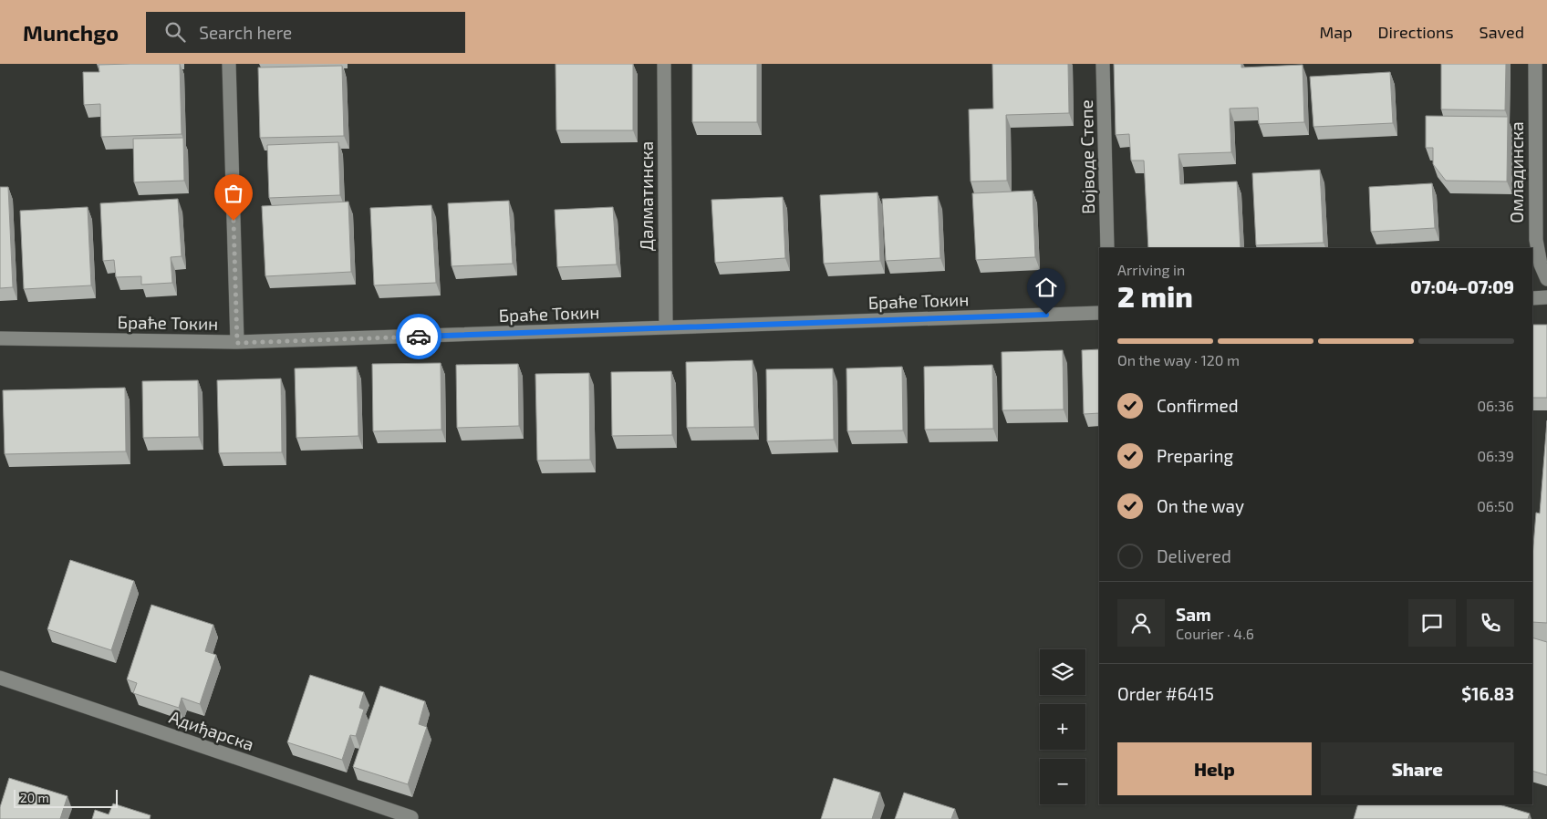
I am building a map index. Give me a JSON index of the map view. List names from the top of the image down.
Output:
{
  "streets": {
    "street": [
      "Војводе Степе",
      "Омладинска",
      "Далматинска",
      "Браће Токин",
      "Адиђарска"
    ]
  },
  "crossings": [
    ["Далматинска", "Браће Токин"]
  ],
  "scale_bar": "20 m",
  "page": {
    "header": "Munchgo",
    "search": "Search here",
    "nav": ["Map", "Directions", "Saved"],
    "heading": ["2 min", "Arriving in", "07:04–07:09"],
    "panel": [
      "Sam",
      "Courier · 4.6",
      "Order #6415",
      "$16.83"
    ],
    "bar": "On the way · 120 m",
    "list": [
      ["Confirmed", "06:36"],
      ["Preparing", "06:39"],
      ["On the way", "06:50"],
      "Delivered"
    ],
    "map_buttons": ["+", "−"],
    "buttons": ["Help", "Share"],
    "scale": "20 m"
  }
}
